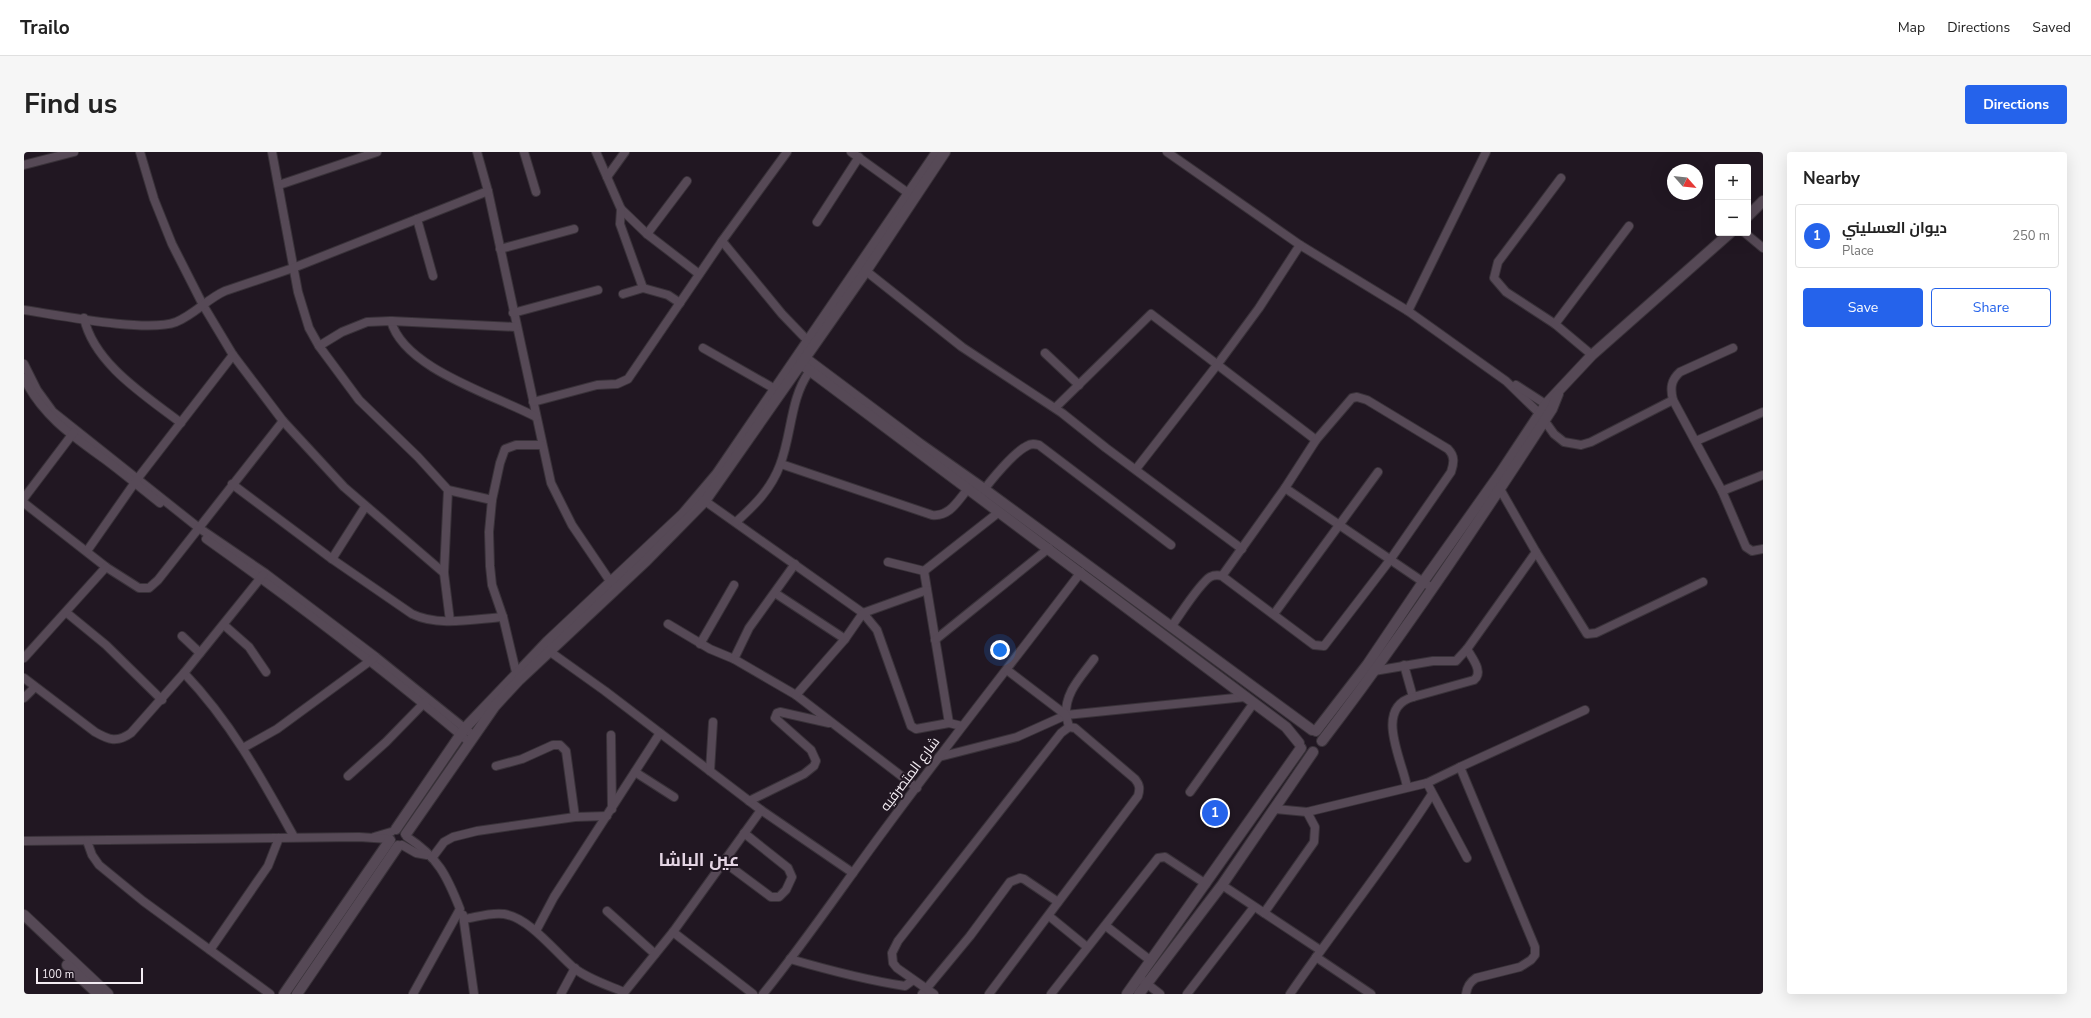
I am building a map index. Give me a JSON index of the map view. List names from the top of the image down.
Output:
{
  "streets": {
    "street": ["شارع المتصرفيه"]
  },
  "districts": ["عين الباشا"],
  "scale_bar": "100 m",
  "north": "bottom right",
  "page": {
    "header": "Trailo",
    "nav": ["Map", "Directions", "Saved"],
    "title": "Find us",
    "buttons": [
      "Directions",
      ["Save", "Share"]
    ],
    "heading": "Nearby",
    "map_buttons": ["+", "−"],
    "list": [
      {
        "mark": "1",
        "name": "ديوان العسليني",
        "note": "Place",
        "value": "250 m"
      }
    ],
    "pins": "1",
    "scale": "100 m"
  }
}
